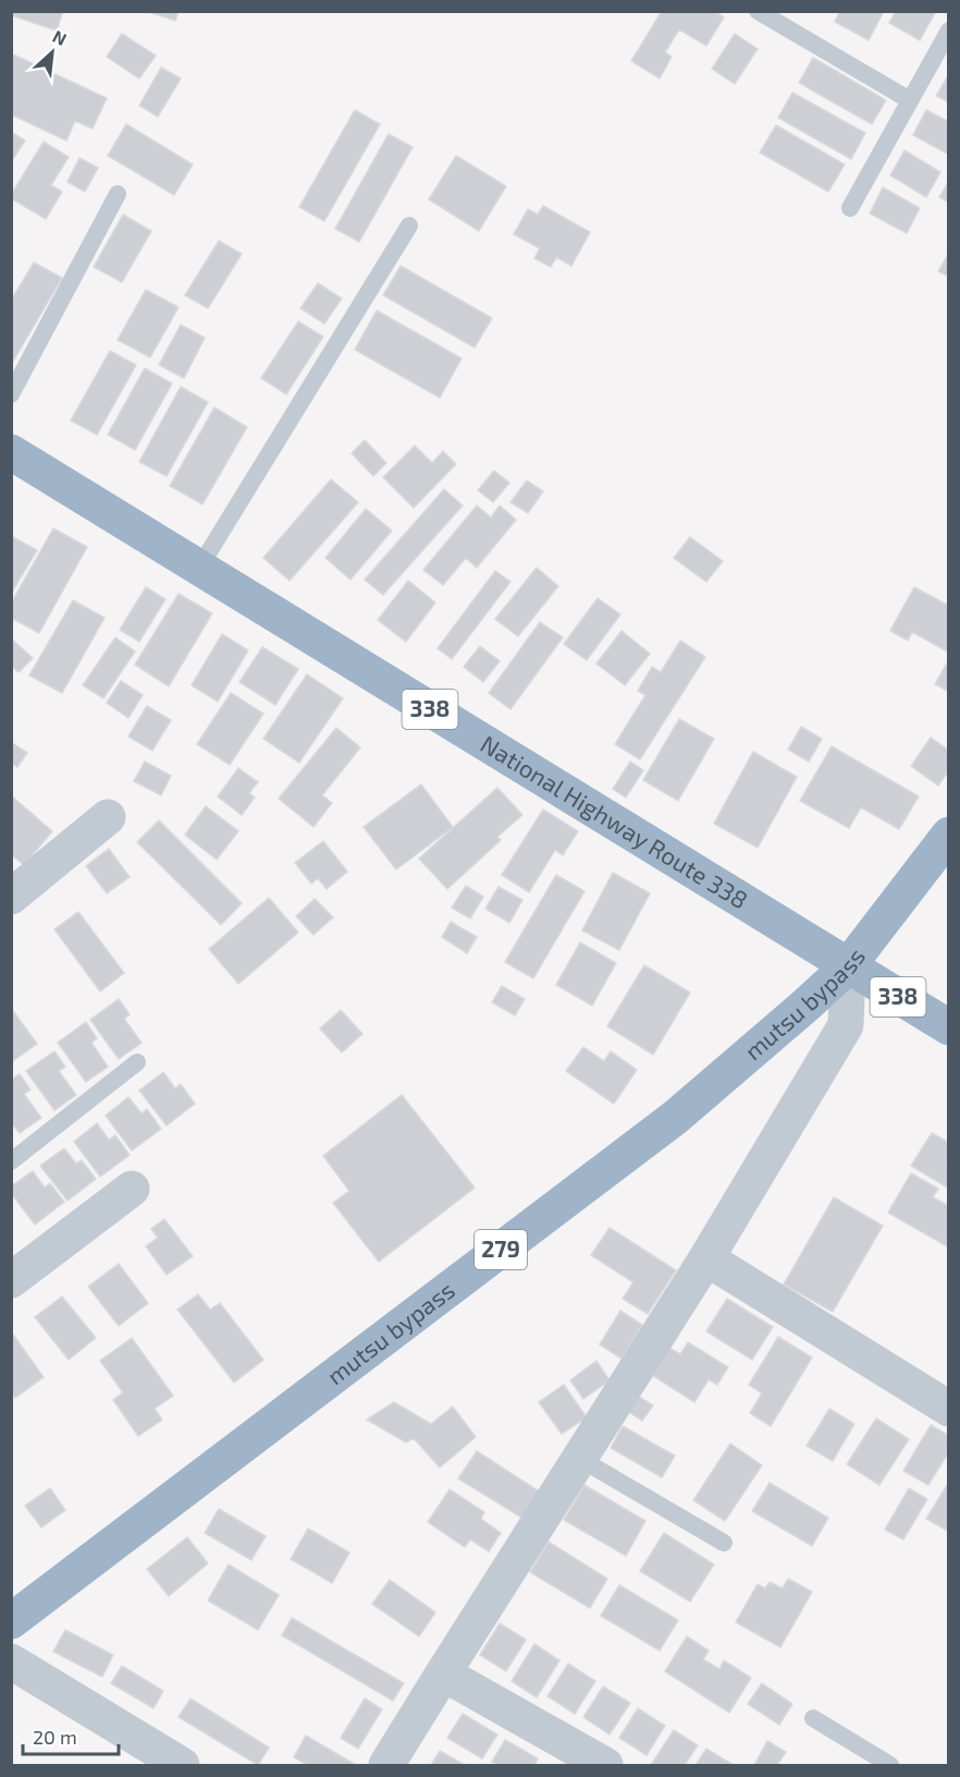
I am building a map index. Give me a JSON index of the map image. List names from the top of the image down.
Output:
{
  "streets": {
    "highway": [
      "338",
      "National Highway Route 338",
      "mutsu bypass",
      "279"
    ]
  },
  "crossings": [
    ["National Highway Route 338", "mutsu bypass"]
  ],
  "scale_bar": "20 m",
  "north": "top right"
}
